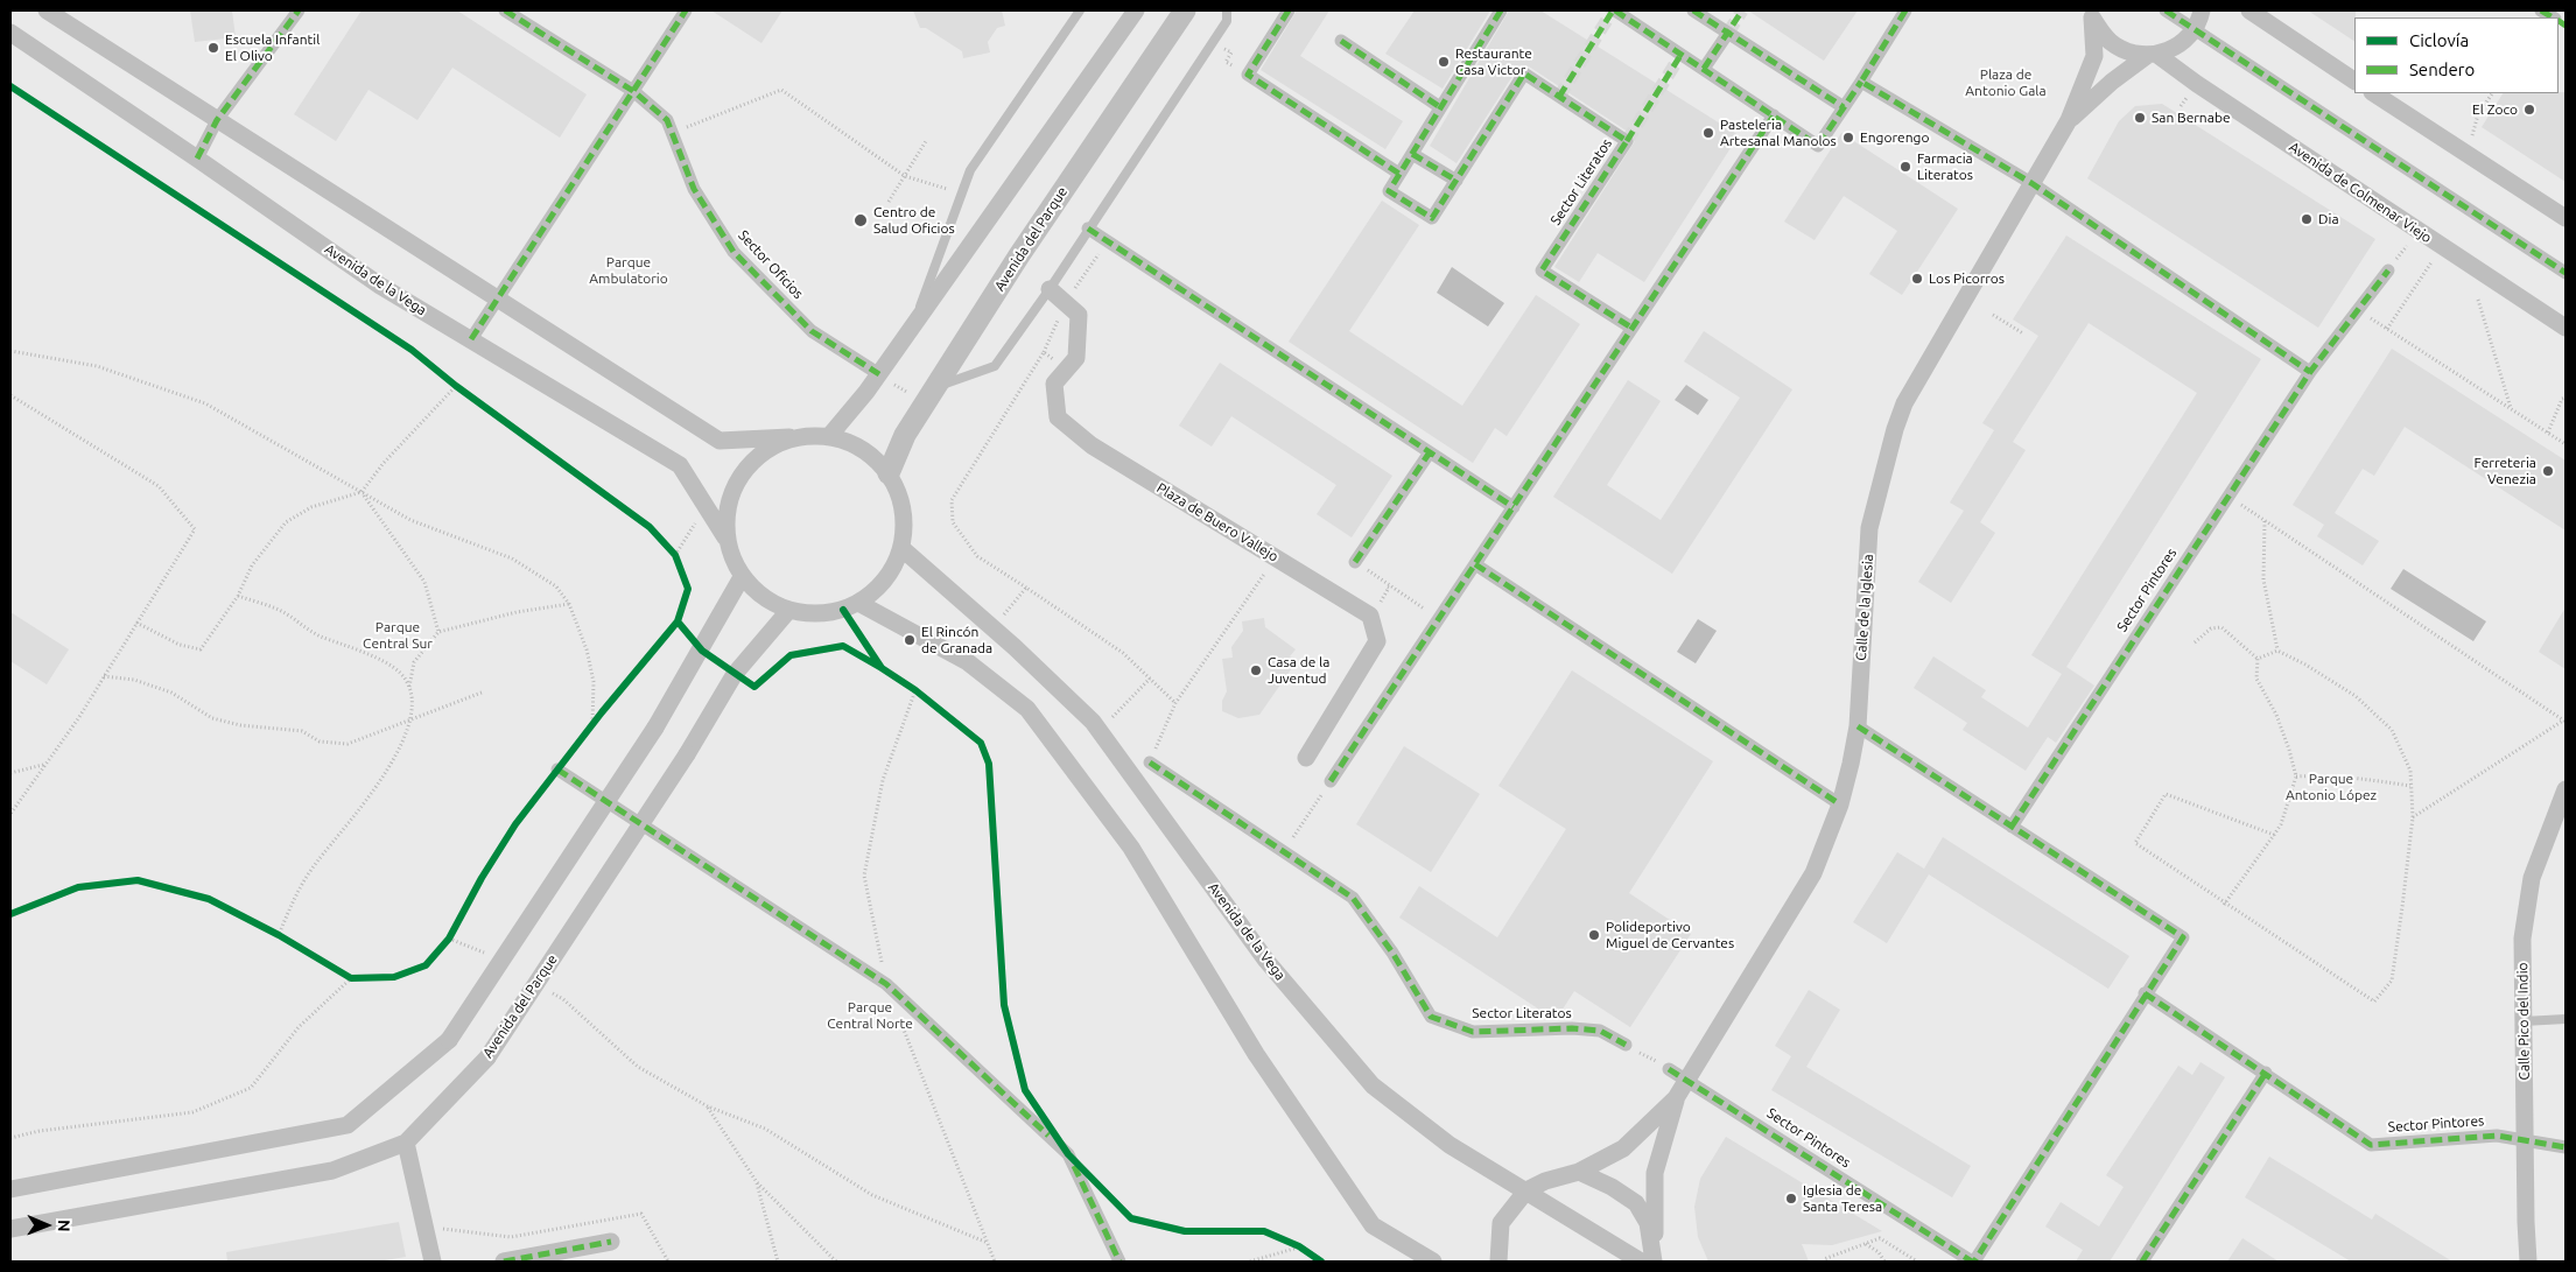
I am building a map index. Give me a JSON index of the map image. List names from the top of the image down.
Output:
{
  "streets": {
    "street": [
      "Sector Literatos",
      "Avenida de Colmenar Viejo",
      "Avenida del Parque",
      "Sector Oficios",
      "Avenida de la Vega",
      "Plaza de Buero Vallejo",
      "Sector Pintores",
      "Calle de la Iglesia",
      "Calle Pico del Indio"
    ]
  },
  "crossings": [
    ["Avenida de Colmenar Viejo", "Calle de la Iglesia"],
    ["Avenida del Parque", "Avenida de la Vega"],
    ["Avenida de la Vega", "Calle de la Iglesia"],
    ["Sector Pintores", "Calle de la Iglesia"],
    ["Sector Pintores", "Calle Pico del Indio"]
  ],
  "parks": [
    "Plaza de Antonio Gala",
    "Parque Ambulatorio",
    "Parque Central Sur",
    "Parque Antonio López",
    "Parque Central Norte"
  ],
  "places": [
    "Escuela Infantil El Olivo",
    "Restaurante Casa Victor",
    "El Zoco",
    "San Bernabe",
    "Pasteleria Artesanal Manolos",
    "Engorengo",
    "Farmacia Literatos",
    "Dia",
    "Centro de Salud Oficios",
    "Los Picorros",
    "Ferreteria Venezia",
    "El Rincón de Granada",
    "Casa de la Juventud",
    "Polideportivo Miguel de Cervantes",
    "Iglesia de Santa Teresa"
  ],
  "legend": ["Ciclovía", "Sendero"],
  "north": "right"
}
